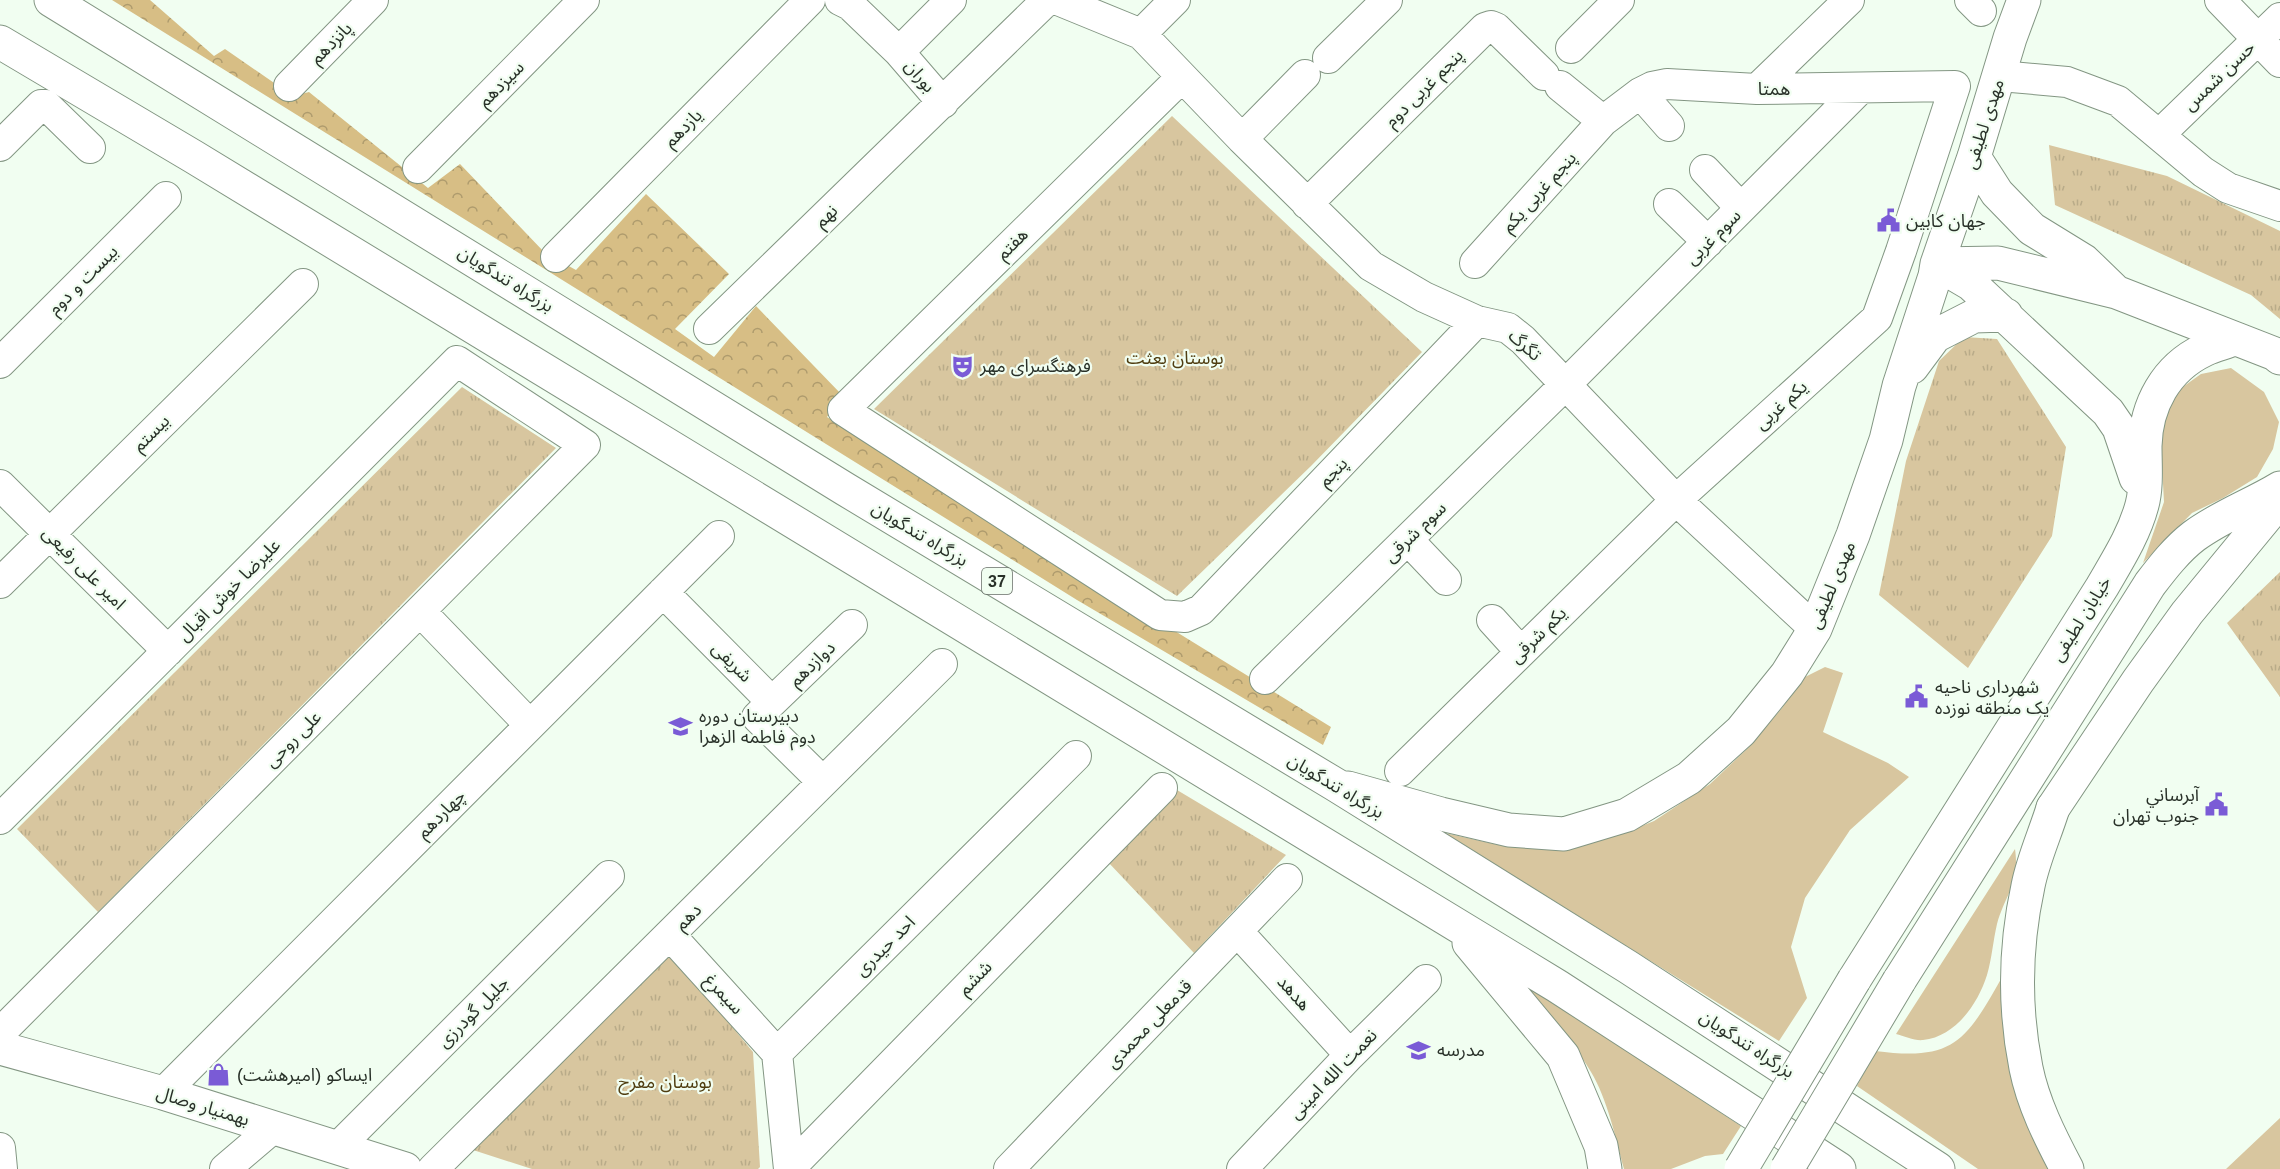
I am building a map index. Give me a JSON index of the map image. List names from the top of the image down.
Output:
{
  "streets": {
    "main road": [
      "مهدی لطیفی",
      "بزرگراه تندگویان",
      "37",
      "خیابان لطیفی",
      "بهمنیار وصال"
    ],
    "street": [
      "پانزدهم",
      "بوران",
      "حسن شمس",
      "سیزدهم",
      "پنجم غربی دوم",
      "همتا",
      "یازدهم",
      "پنجم غربی یکم",
      "نهم",
      "سوم غربی",
      "هفتم",
      "بیست و دوم",
      "تگرگ",
      "یکم غربی",
      "بیستم",
      "پنجم",
      "سوم شرقی",
      "امیر علی رفیعی",
      "علیرضا خوش اقبال",
      "یکم شرقی",
      "شریفی",
      "دوازدهم",
      "علی روحی",
      "چهاردهم",
      "دهم",
      "احد حیدری",
      "ششم",
      "هدهد",
      "سیمرغ",
      "جلیل گودرزی",
      "قدمعلی محمدی",
      "نعمت الله امینی"
    ]
  },
  "crossings": [
    ["بوران", "نهم"],
    ["بوران", "هفتم"],
    ["بوران", "تگرگ"],
    ["پنجم غربی دوم", "همتا"],
    ["پنجم غربی دوم", "پنجم غربی یکم"],
    ["پنجم غربی دوم", "تگرگ"],
    ["همتا", "پنجم غربی یکم"],
    ["همتا", "سوم غربی"],
    ["همتا", "یکم غربی"],
    ["مهدی لطیفی", "بزرگراه تندگویان"],
    ["مهدی لطیفی", "تگرگ"],
    ["سوم غربی", "تگرگ"],
    ["سوم غربی", "سوم شرقی"],
    ["هفتم", "تگرگ"],
    ["هفتم", "پنجم"],
    ["تگرگ", "یکم غربی"],
    ["تگرگ", "پنجم"],
    ["تگرگ", "سوم شرقی"],
    ["تگرگ", "یکم شرقی"],
    ["یکم غربی", "یکم شرقی"],
    ["بیستم", "امیر علی رفیعی"],
    ["امیر علی رفیعی", "علیرضا خوش اقبال"],
    ["علیرضا خوش اقبال", "علی روحی"],
    ["شریفی", "دوازدهم"],
    ["شریفی", "چهاردهم"],
    ["چهاردهم", "بهمنیار وصال"],
    ["دهم", "سیمرغ"],
    ["احد حیدری", "سیمرغ"],
    ["هدهد", "قدمعلی محمدی"],
    ["هدهد", "نعمت الله امینی"],
    ["جلیل گودرزی", "بهمنیار وصال"]
  ],
  "parks": ["بوستان بعثت", "بوستان مفرح"],
  "places": {
    "public building": ["جهان کابین", "شهرداری ناحیه یک منطقه نوزده", "آبرساني جنوب تهران"],
    "theatre": ["فرهنگسرای مهر"],
    "school or university": ["دبیرستان دوره دوم فاطمه الزهرا", "مدرسه"],
    "shop": ["ایساکو (امیرهشت)"]
  }
}
